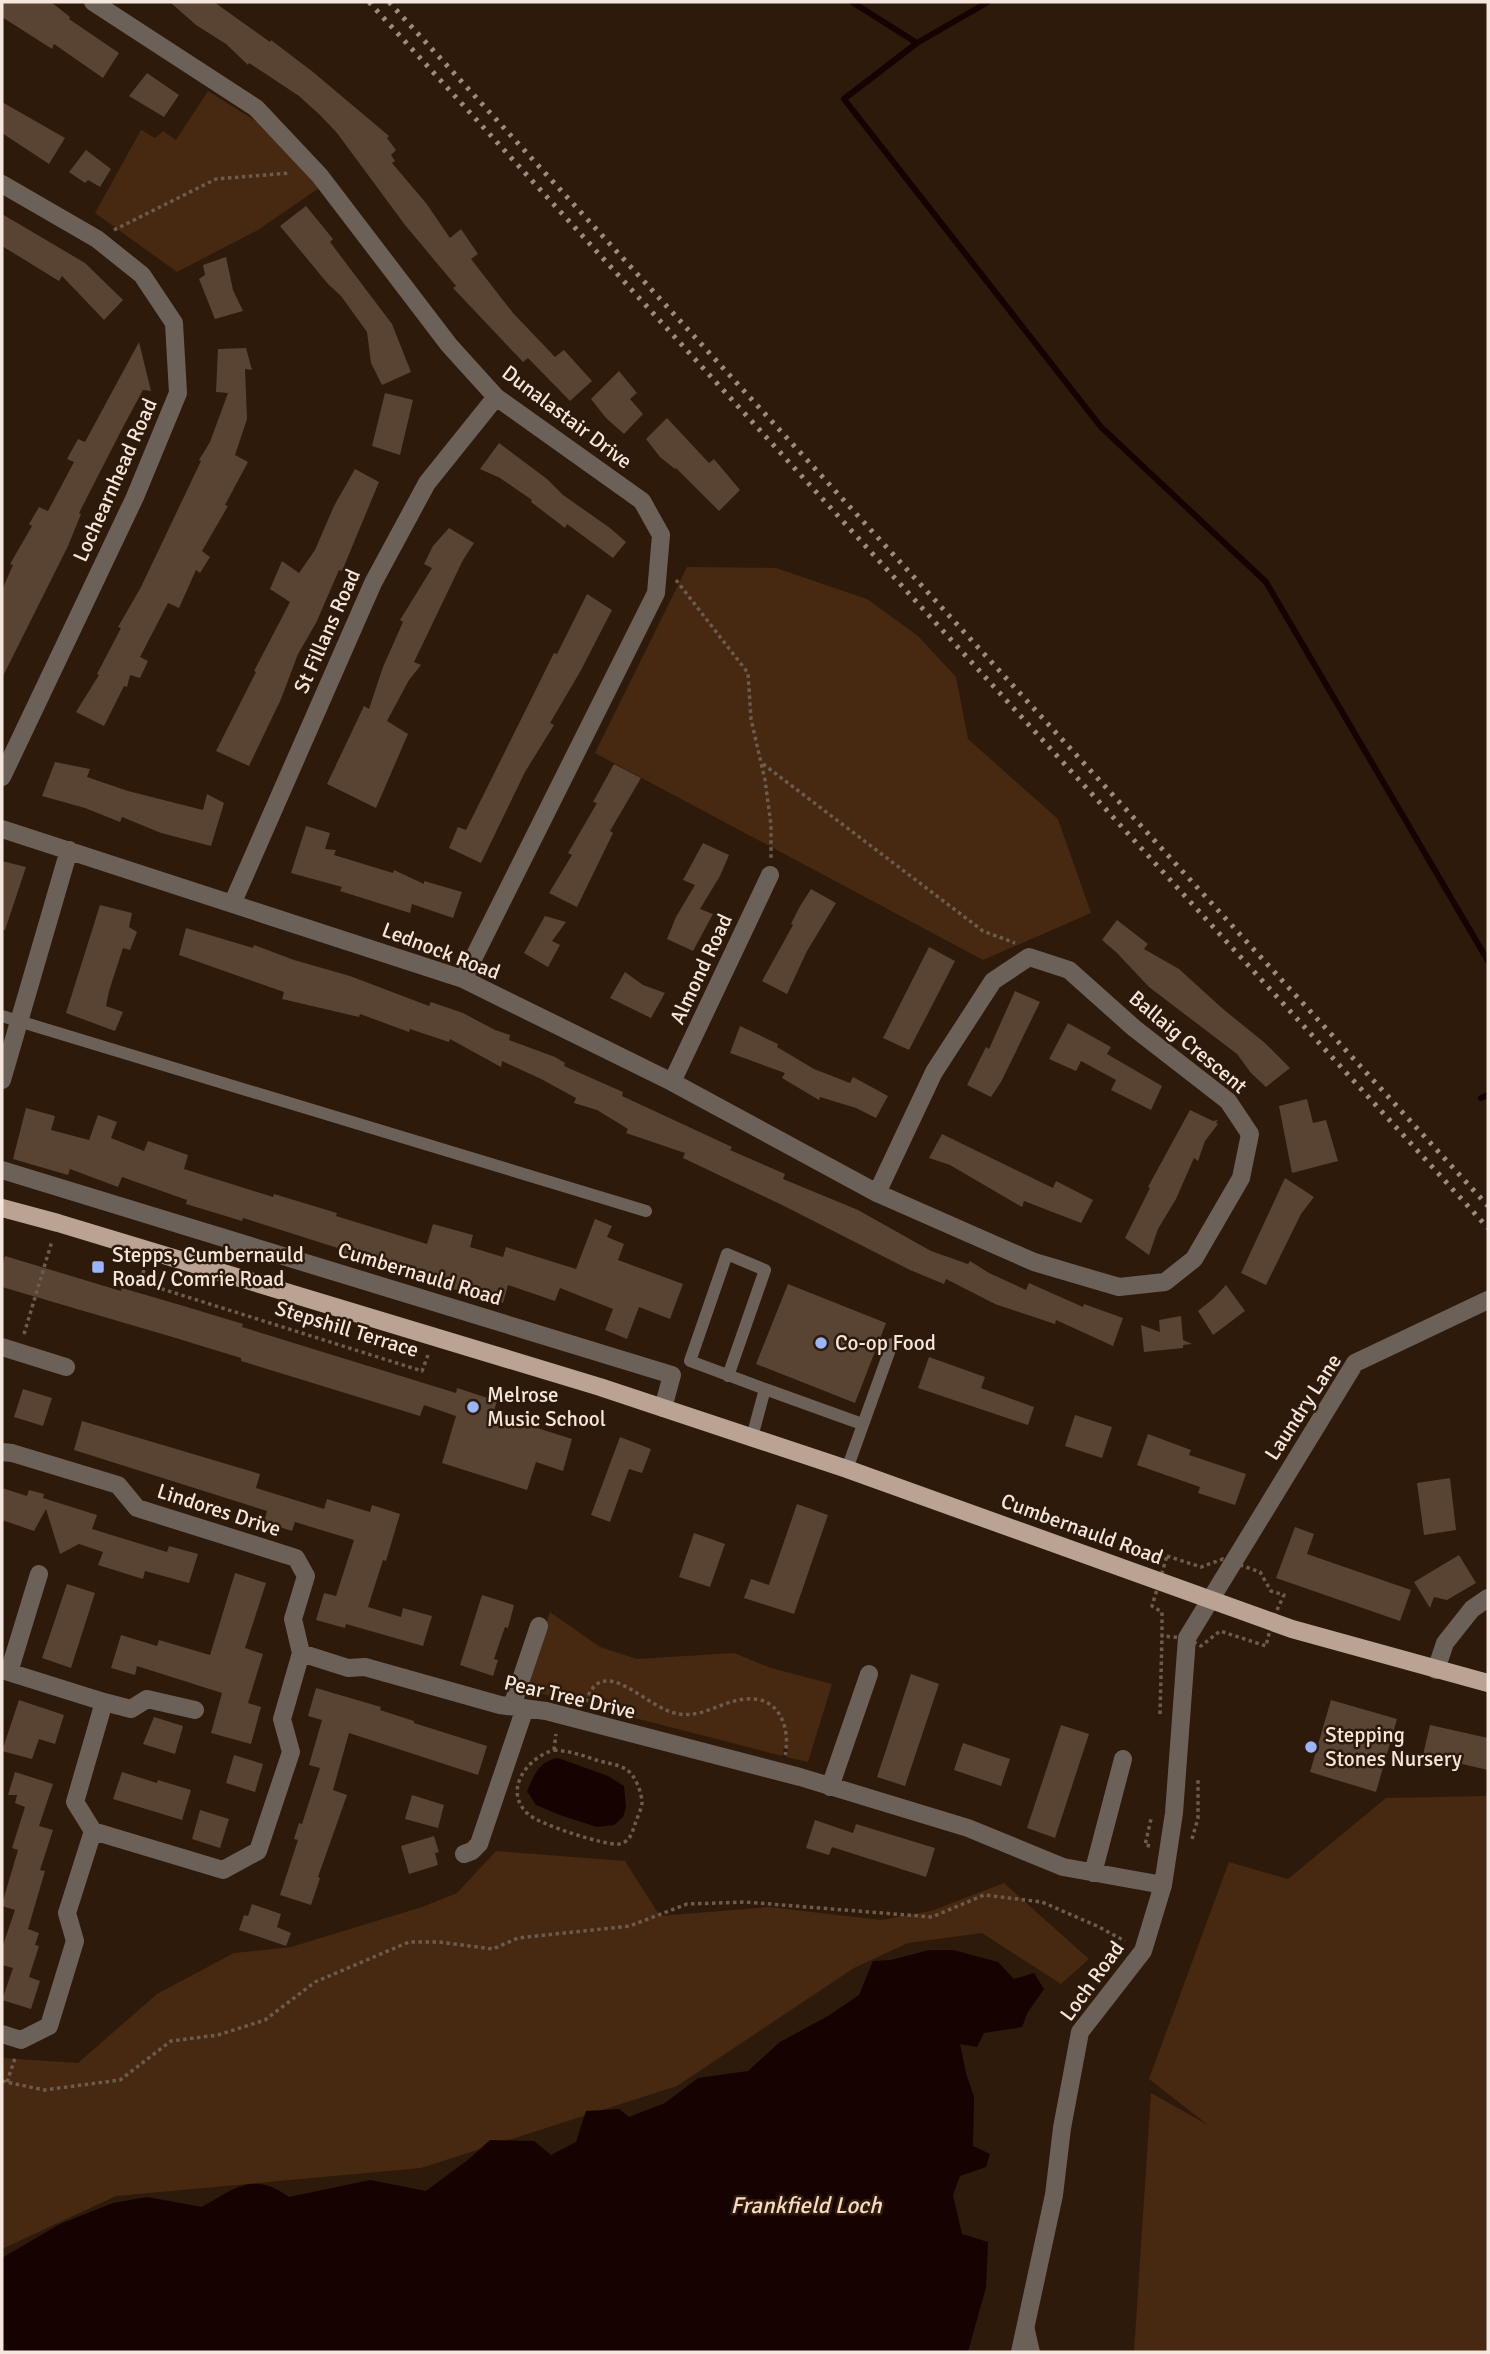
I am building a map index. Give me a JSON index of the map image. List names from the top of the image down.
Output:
{
  "streets": {
    "main road": ["Cumbernauld Road"],
    "street": [
      "Dunalastair Drive",
      "Lochearnhead Road",
      "St Fillans Road",
      "Lednock Road",
      "Almond Road",
      "Ballaig Crescent",
      "Laundry Lane",
      "Lindores Drive",
      "Pear Tree Drive",
      "Loch Road"
    ],
    "path": ["Stepshill Terrace"]
  },
  "crossings": [
    ["Dunalastair Drive", "St Fillans Road"],
    ["Dunalastair Drive", "Lednock Road"],
    ["St Fillans Road", "Lednock Road"],
    ["Lednock Road", "Almond Road"],
    ["Lednock Road", "Ballaig Crescent"],
    ["Cumbernauld Road", "Stepshill Terrace"],
    ["Cumbernauld Road", "Laundry Lane"],
    ["Cumbernauld Road", "Loch Road"],
    ["Laundry Lane", "Loch Road"],
    ["Lindores Drive", "Pear Tree Drive"],
    ["Pear Tree Drive", "Loch Road"]
  ],
  "water": ["Frankfield Loch"],
  "places": {
    "transit": ["Stepps, Cumbernauld Road/ Comrie Road"],
    "other": ["Co-op Food", "Melrose Music School", "Stepping Stones Nursery"]
  }
}
